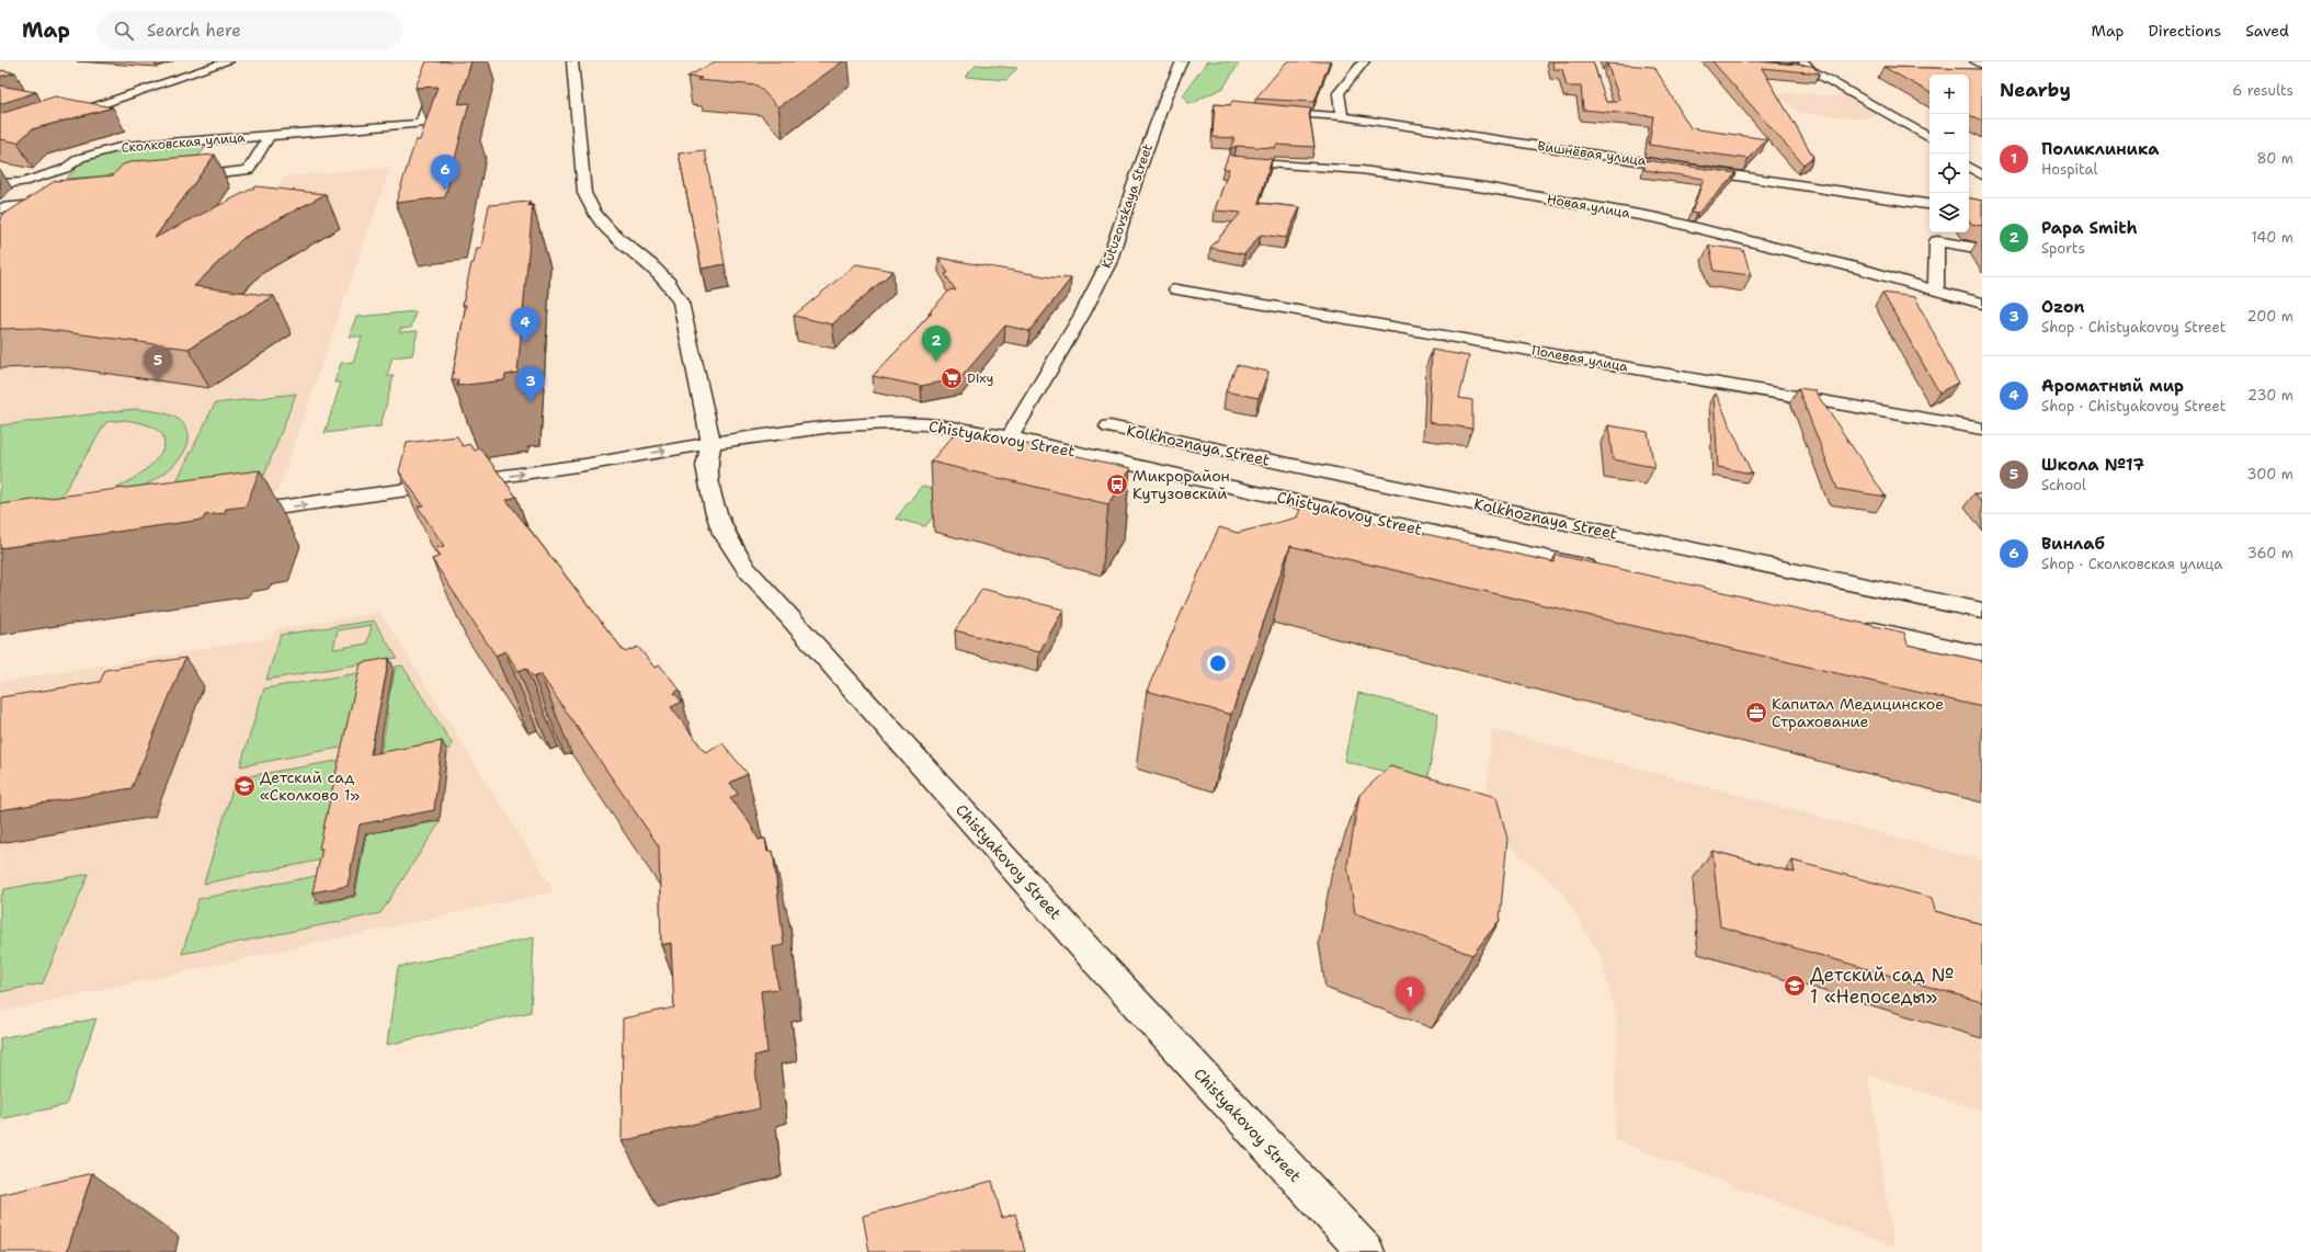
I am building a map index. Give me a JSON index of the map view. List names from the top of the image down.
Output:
{
  "streets": {
    "street": [
      "Сколковская улица",
      "Вишнёвая улица",
      "Kutuzovskaya Street",
      "Новая улица",
      "Полевая улица",
      "Chistyakovoy Street",
      "Kolkhoznaya Street"
    ]
  },
  "crossings": [
    ["Kutuzovskaya Street", "Chistyakovoy Street"]
  ],
  "places": {
    "supermarket": ["Dixy"],
    "bus stop": ["Микрорайон Кутузовский"],
    "office": ["Капитал Медицинское Страхование"],
    "school or university": ["Детский сад «Сколково 1»", "Детский сад № 1 «Непоседы»"]
  },
  "page": {
    "header": "Map",
    "search": "Search here",
    "nav": ["Map", "Directions", "Saved"],
    "heading": ["Nearby", "6 results"],
    "map_buttons": ["+", "−"],
    "list": [
      {
        "mark": "1",
        "name": "Поликлиника",
        "note": "Hospital",
        "value": "80 m"
      },
      {
        "mark": "2",
        "name": "Papa Smith",
        "note": "Sports",
        "value": "140 m"
      },
      {
        "mark": "3",
        "name": "Ozon",
        "note": "Shop · Chistyakovoy Street",
        "value": "200 m"
      },
      {
        "mark": "4",
        "name": "Ароматный мир",
        "note": "Shop · Chistyakovoy Street",
        "value": "230 m"
      },
      {
        "mark": "5",
        "name": "Школа №17",
        "note": "School",
        "value": "300 m"
      },
      {
        "mark": "6",
        "name": "Винлаб",
        "note": "Shop · Сколковская улица",
        "value": "360 m"
      }
    ],
    "pins": [
      "6",
      "4",
      "2",
      "5",
      "3",
      "1"
    ]
  }
}
